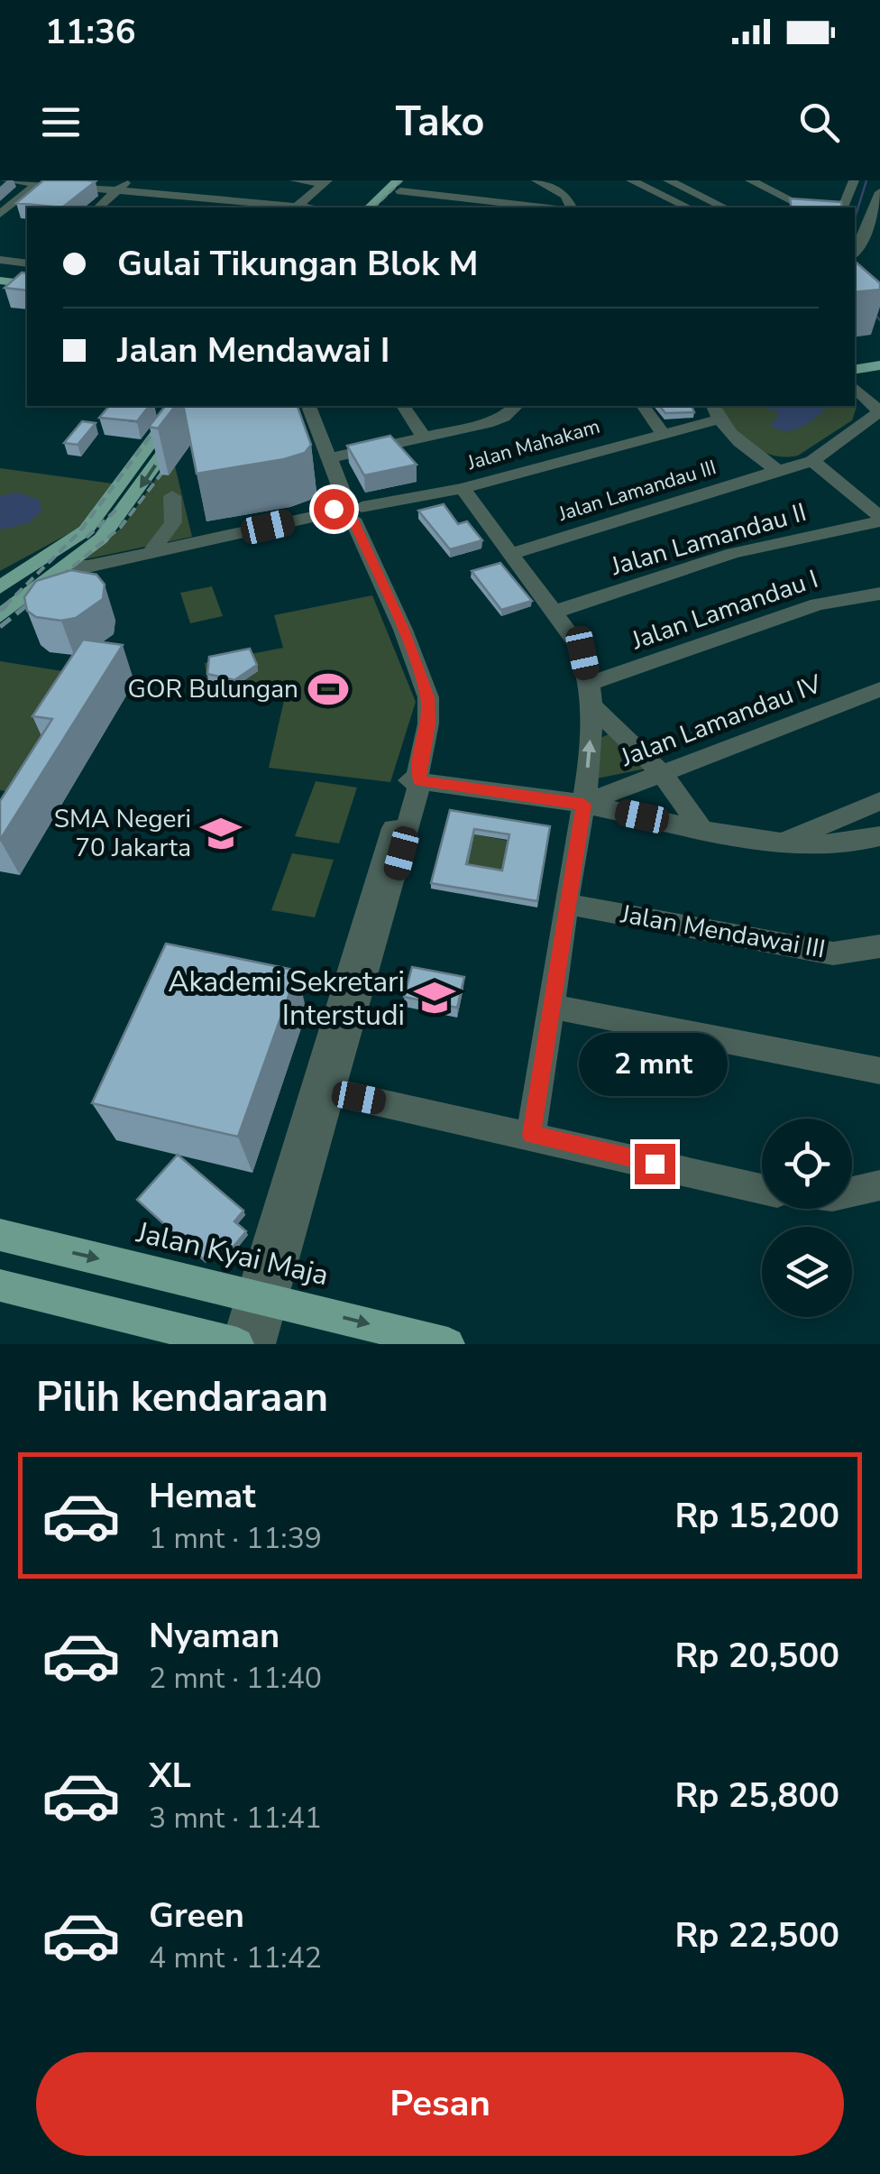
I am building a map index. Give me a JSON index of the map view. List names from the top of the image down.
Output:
{
  "streets": {
    "main road": ["Jalan Kyai Maja"],
    "street": [
      "Jalan Mahakam",
      "Jalan Lamandau III",
      "Jalan Lamandau II",
      "Jalan Lamandau I",
      "Jalan Lamandau IV",
      "Jalan Mendawai III"
    ]
  },
  "crossings": [
    ["Jalan Mahakam", "Jalan Lamandau III"]
  ],
  "places": {
    "sports": ["GOR Bulungan"],
    "school or university": ["SMA Negeri 70 Jakarta", "Akademi Sekretari Interstudi"]
  },
  "page": {
    "status": "11:36",
    "header": "Tako",
    "banner": ["Gulai Tikungan Blok M", "Jalan Mendawai I"],
    "bubble": "2 mnt",
    "heading": "Pilih kendaraan",
    "list": [
      {
        "name": "Hemat",
        "note": "1 mnt · 11:39",
        "value": "Rp 15,200"
      },
      {
        "name": "Nyaman",
        "note": "2 mnt · 11:40",
        "value": "Rp 20,500"
      },
      {
        "name": "XL",
        "note": "3 mnt · 11:41",
        "value": "Rp 25,800"
      },
      {
        "name": "Green",
        "note": "4 mnt · 11:42",
        "value": "Rp 22,500"
      }
    ],
    "buttons": "Pesan"
  }
}
